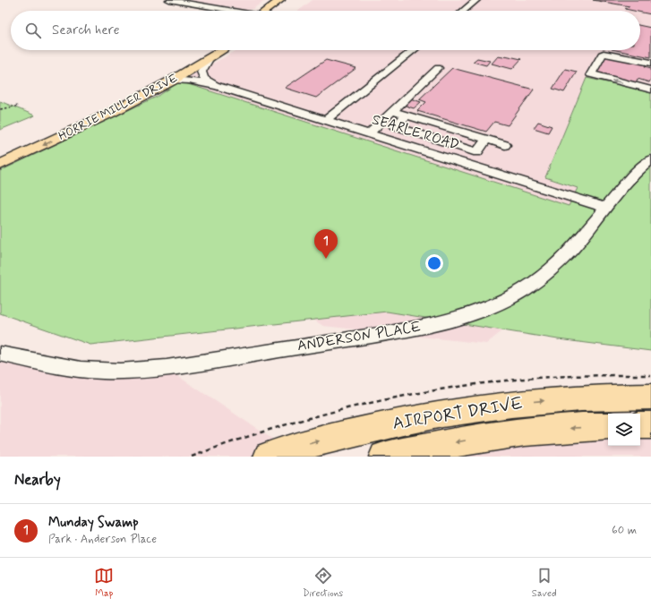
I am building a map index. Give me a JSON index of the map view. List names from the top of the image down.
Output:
{
  "streets": {
    "highway": ["AIRPORT DRIVE"],
    "main road": ["HORRIE MILLER DRIVE"],
    "street": ["SEARLE ROAD", "ANDERSON PLACE"]
  },
  "crossings": [
    ["HORRIE MILLER DRIVE", "SEARLE ROAD"],
    ["SEARLE ROAD", "ANDERSON PLACE"]
  ],
  "page": {
    "search": "Search here",
    "pins": "1",
    "heading": "Nearby",
    "list": [
      {
        "mark": "1",
        "name": "Munday Swamp",
        "note": "Park · Anderson Place",
        "value": "60 m"
      }
    ],
    "nav": ["Map", "Directions", "Saved"]
  }
}
